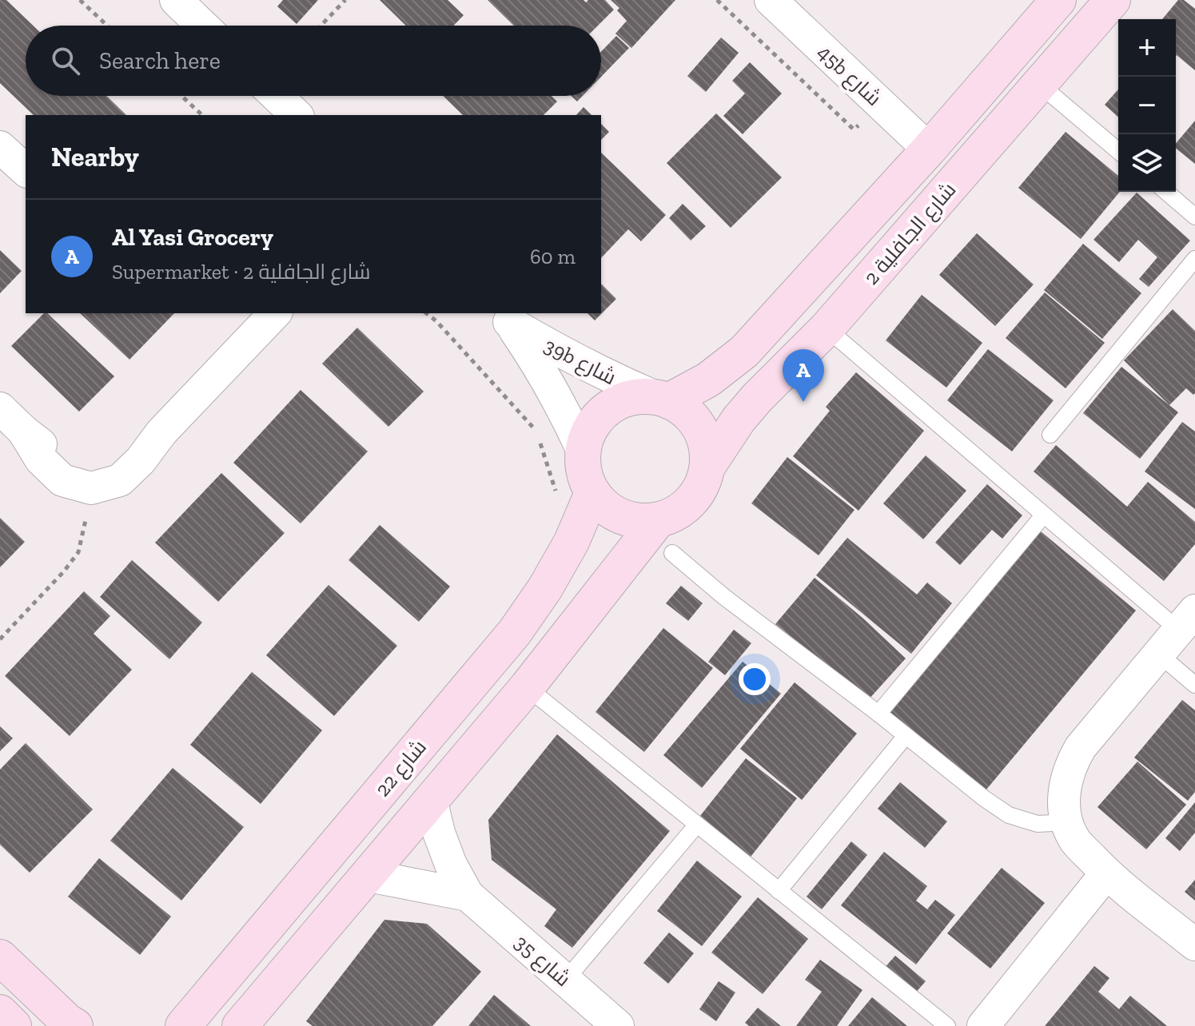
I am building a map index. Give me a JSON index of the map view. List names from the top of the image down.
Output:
{
  "streets": {
    "street": [
      "45b شارع",
      "شارع الجافلية 2",
      "39b شارع",
      "شارع 22",
      "شارع 35"
    ]
  },
  "crossings": [
    ["45b شارع", "شارع الجافلية 2"],
    ["شارع الجافلية 2", "39b شارع"],
    ["شارع الجافلية 2", "شارع 22"],
    ["39b شارع", "شارع 22"],
    ["شارع 22", "شارع 35"]
  ],
  "page": {
    "map_buttons": ["+", "−"],
    "search": "Search here",
    "heading": "Nearby",
    "list": [
      {
        "mark": "A",
        "name": "Al Yasi Grocery",
        "note": "Supermarket · شارع الجافلية 2",
        "value": "60 m"
      }
    ],
    "pins": "A"
  }
}
